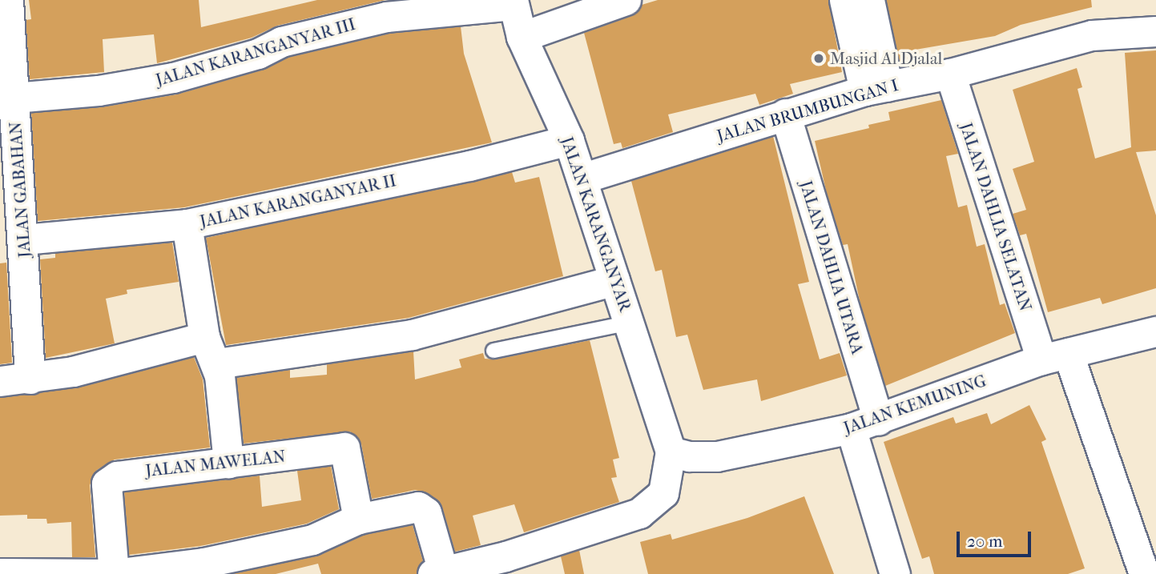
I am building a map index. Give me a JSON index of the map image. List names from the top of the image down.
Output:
{
  "streets": {
    "street": [
      "JALAN KARANGANYAR III",
      "JALAN BRUMBUNGAN I",
      "JALAN GABAHAN",
      "JALAN KARANGANYAR II",
      "JALAN DAHLIA SELATAN",
      "JALAN KARANGANYAR",
      "JALAN DAHLIA UTARA",
      "JALAN KEMUNING",
      "JALAN MAWELAN"
    ]
  },
  "crossings": [
    ["JALAN KARANGANYAR III", "JALAN GABAHAN"],
    ["JALAN KARANGANYAR III", "JALAN KARANGANYAR"],
    ["JALAN BRUMBUNGAN I", "JALAN DAHLIA SELATAN"],
    ["JALAN BRUMBUNGAN I", "JALAN KARANGANYAR"],
    ["JALAN BRUMBUNGAN I", "JALAN DAHLIA UTARA"],
    ["JALAN GABAHAN", "JALAN KARANGANYAR II"],
    ["JALAN KARANGANYAR II", "JALAN KARANGANYAR"],
    ["JALAN DAHLIA SELATAN", "JALAN KEMUNING"],
    ["JALAN KARANGANYAR", "JALAN KEMUNING"],
    ["JALAN DAHLIA UTARA", "JALAN KEMUNING"]
  ],
  "places": ["Masjid Al Djalal"],
  "scale_bar": "20 m"
}
